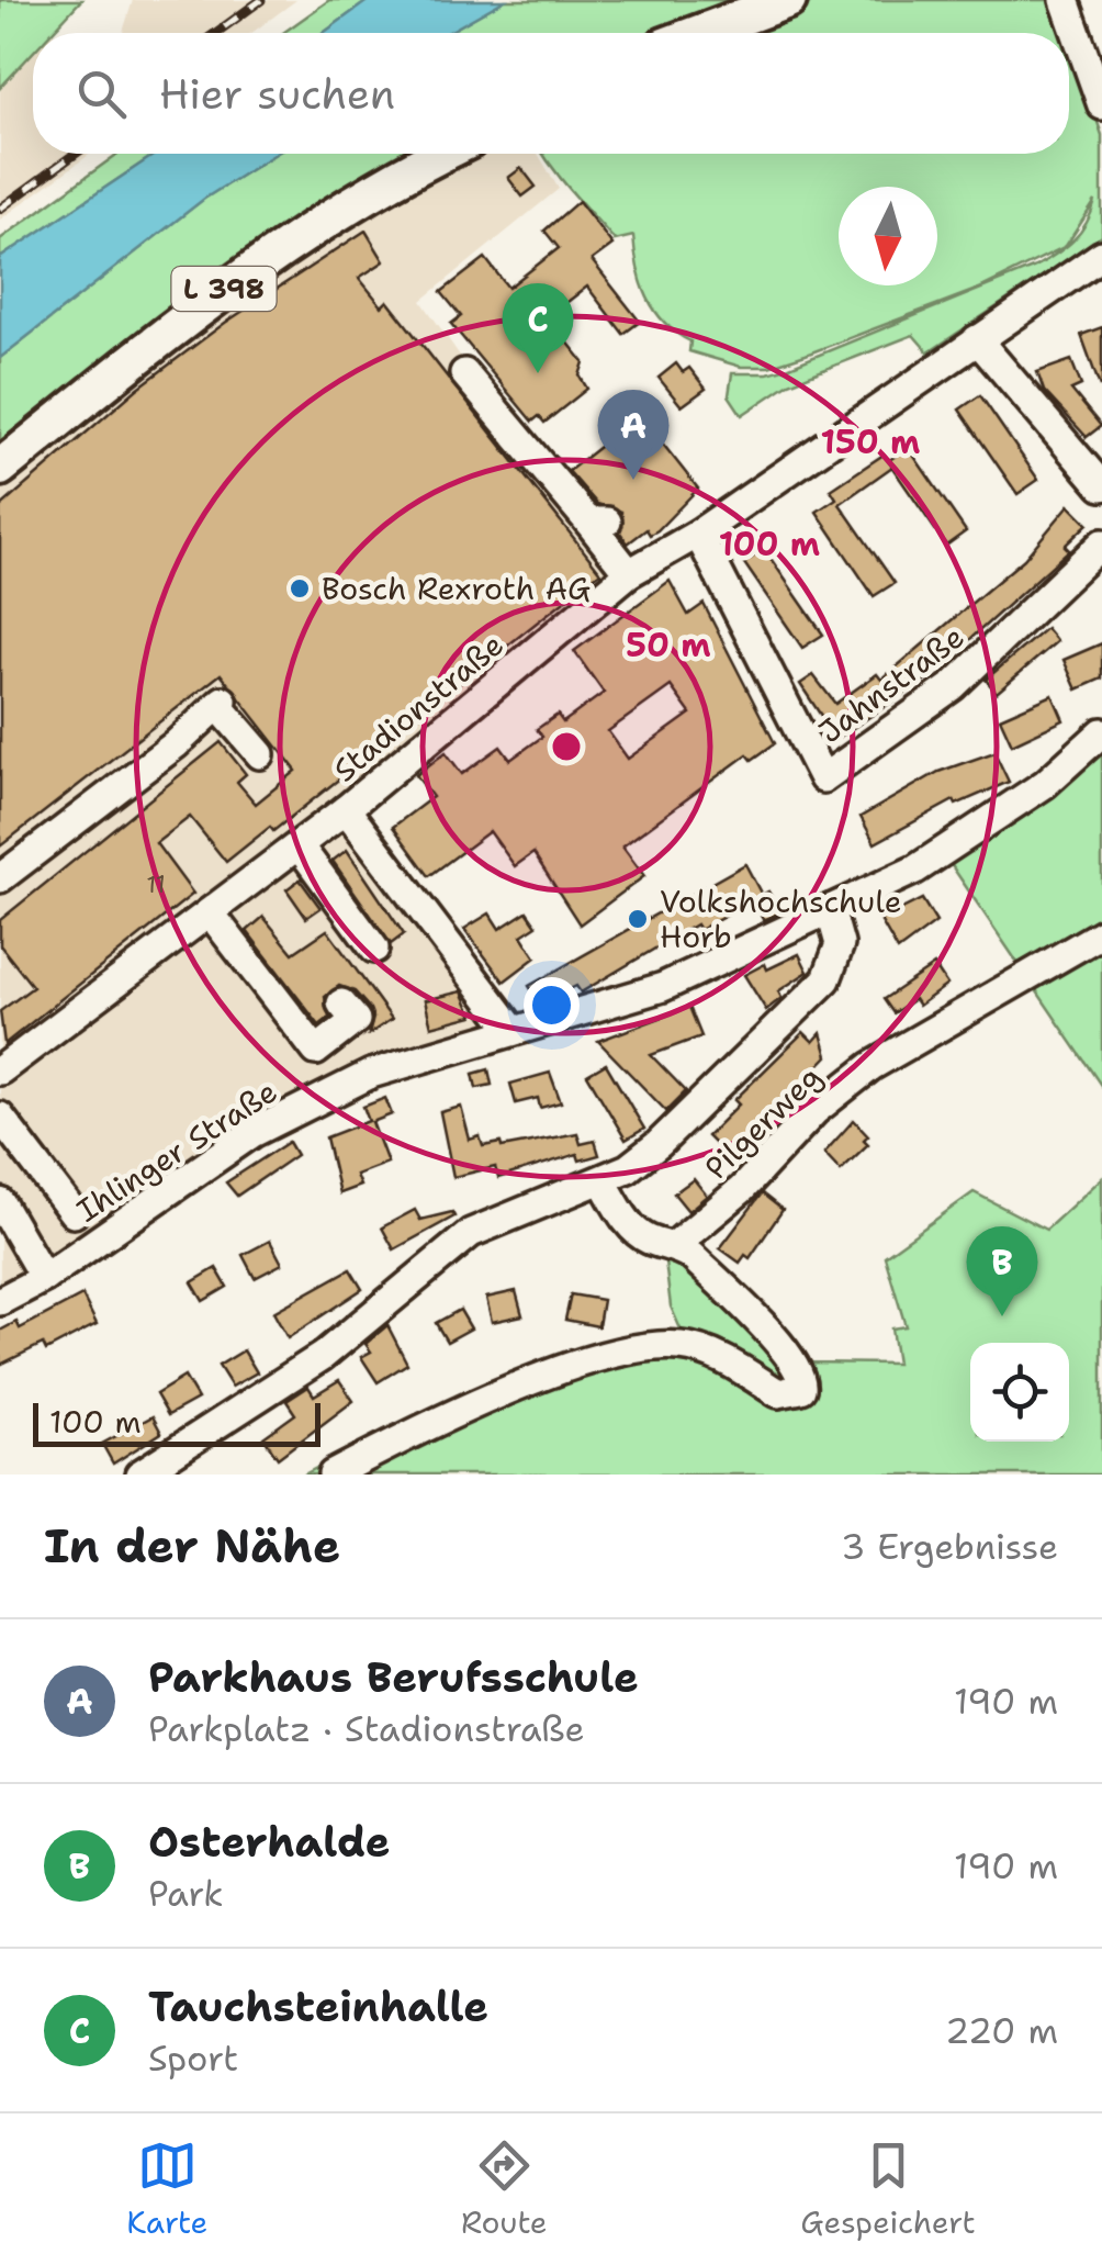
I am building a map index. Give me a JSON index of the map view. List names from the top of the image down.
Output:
{
  "streets": {
    "main road": ["L 398"],
    "street": [
      "Jahnstraße",
      "Stadionstraße",
      "Pilgerweg",
      "Ihlinger Straße"
    ]
  },
  "crossings": [
    ["Jahnstraße", "Stadionstraße"]
  ],
  "places": ["Bosch Rexroth AG", "Volkshochschule Horb"],
  "house_numbers": ["11"],
  "scale_bar": "100 m",
  "north": "bottom",
  "page": {
    "search": "Hier suchen",
    "pins": ["C", "A", "B"],
    "scale": "100 m",
    "heading": ["In der Nähe", "3 Ergebnisse"],
    "list": [
      {
        "mark": "A",
        "name": "Parkhaus Berufsschule",
        "note": "Parkplatz · Stadionstraße",
        "value": "190 m"
      },
      {
        "mark": "B",
        "name": "Osterhalde",
        "note": "Park",
        "value": "190 m"
      },
      {
        "mark": "C",
        "name": "Tauchsteinhalle",
        "note": "Sport",
        "value": "220 m"
      }
    ],
    "nav": ["Karte", "Route", "Gespeichert"]
  },
  "rings": ["150 m", "100 m", "50 m"]
}
